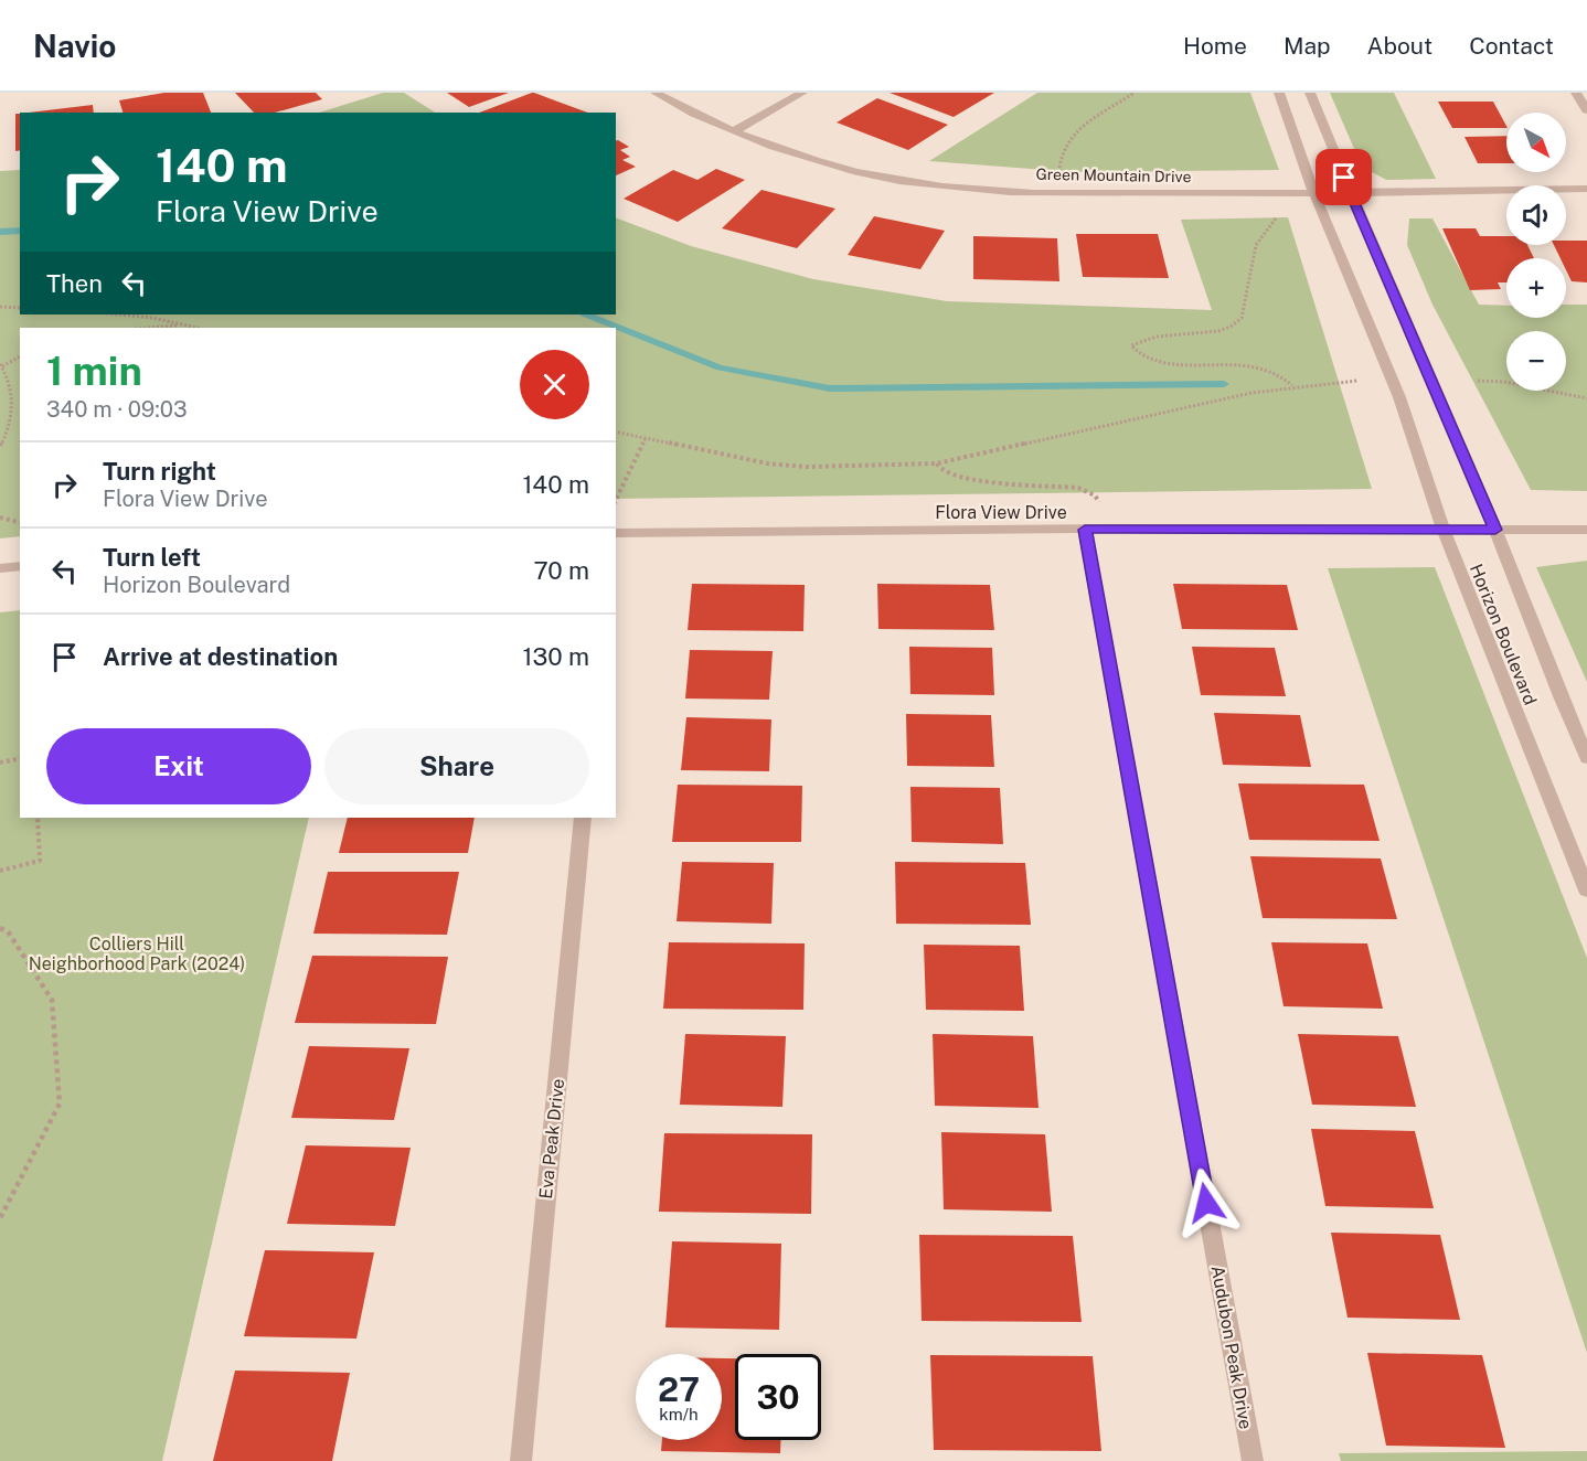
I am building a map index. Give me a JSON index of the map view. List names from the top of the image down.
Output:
{
  "streets": {
    "street": [
      "Green Mountain Drive",
      "Flora View Drive",
      "Horizon Boulevard",
      "Eva Peak Drive",
      "Audubon Peak Drive"
    ]
  },
  "crossings": [
    ["Green Mountain Drive", "Horizon Boulevard"],
    ["Flora View Drive", "Horizon Boulevard"],
    ["Flora View Drive", "Audubon Peak Drive"]
  ],
  "parks": ["Colliers Hill Neighborhood Park (2024)"],
  "north": "bottom right",
  "page": {
    "header": "Navio",
    "nav": [
      "Home",
      "Map",
      "About",
      "Contact"
    ],
    "map_buttons": ["+", "−"],
    "turn": ["140 m", "Flora View Drive"],
    "then": "Then",
    "heading": ["1 min", "340 m · 09:03"],
    "list": [
      {
        "name": "Turn right",
        "note": "Flora View Drive",
        "value": "140 m"
      },
      {
        "name": "Turn left",
        "note": "Horizon Boulevard",
        "value": "70 m"
      },
      {
        "name": "Arrive at destination",
        "value": "130 m"
      }
    ],
    "buttons": ["Exit", "Share"],
    "speed": "27 km/h",
    "limit": "30"
  }
}
